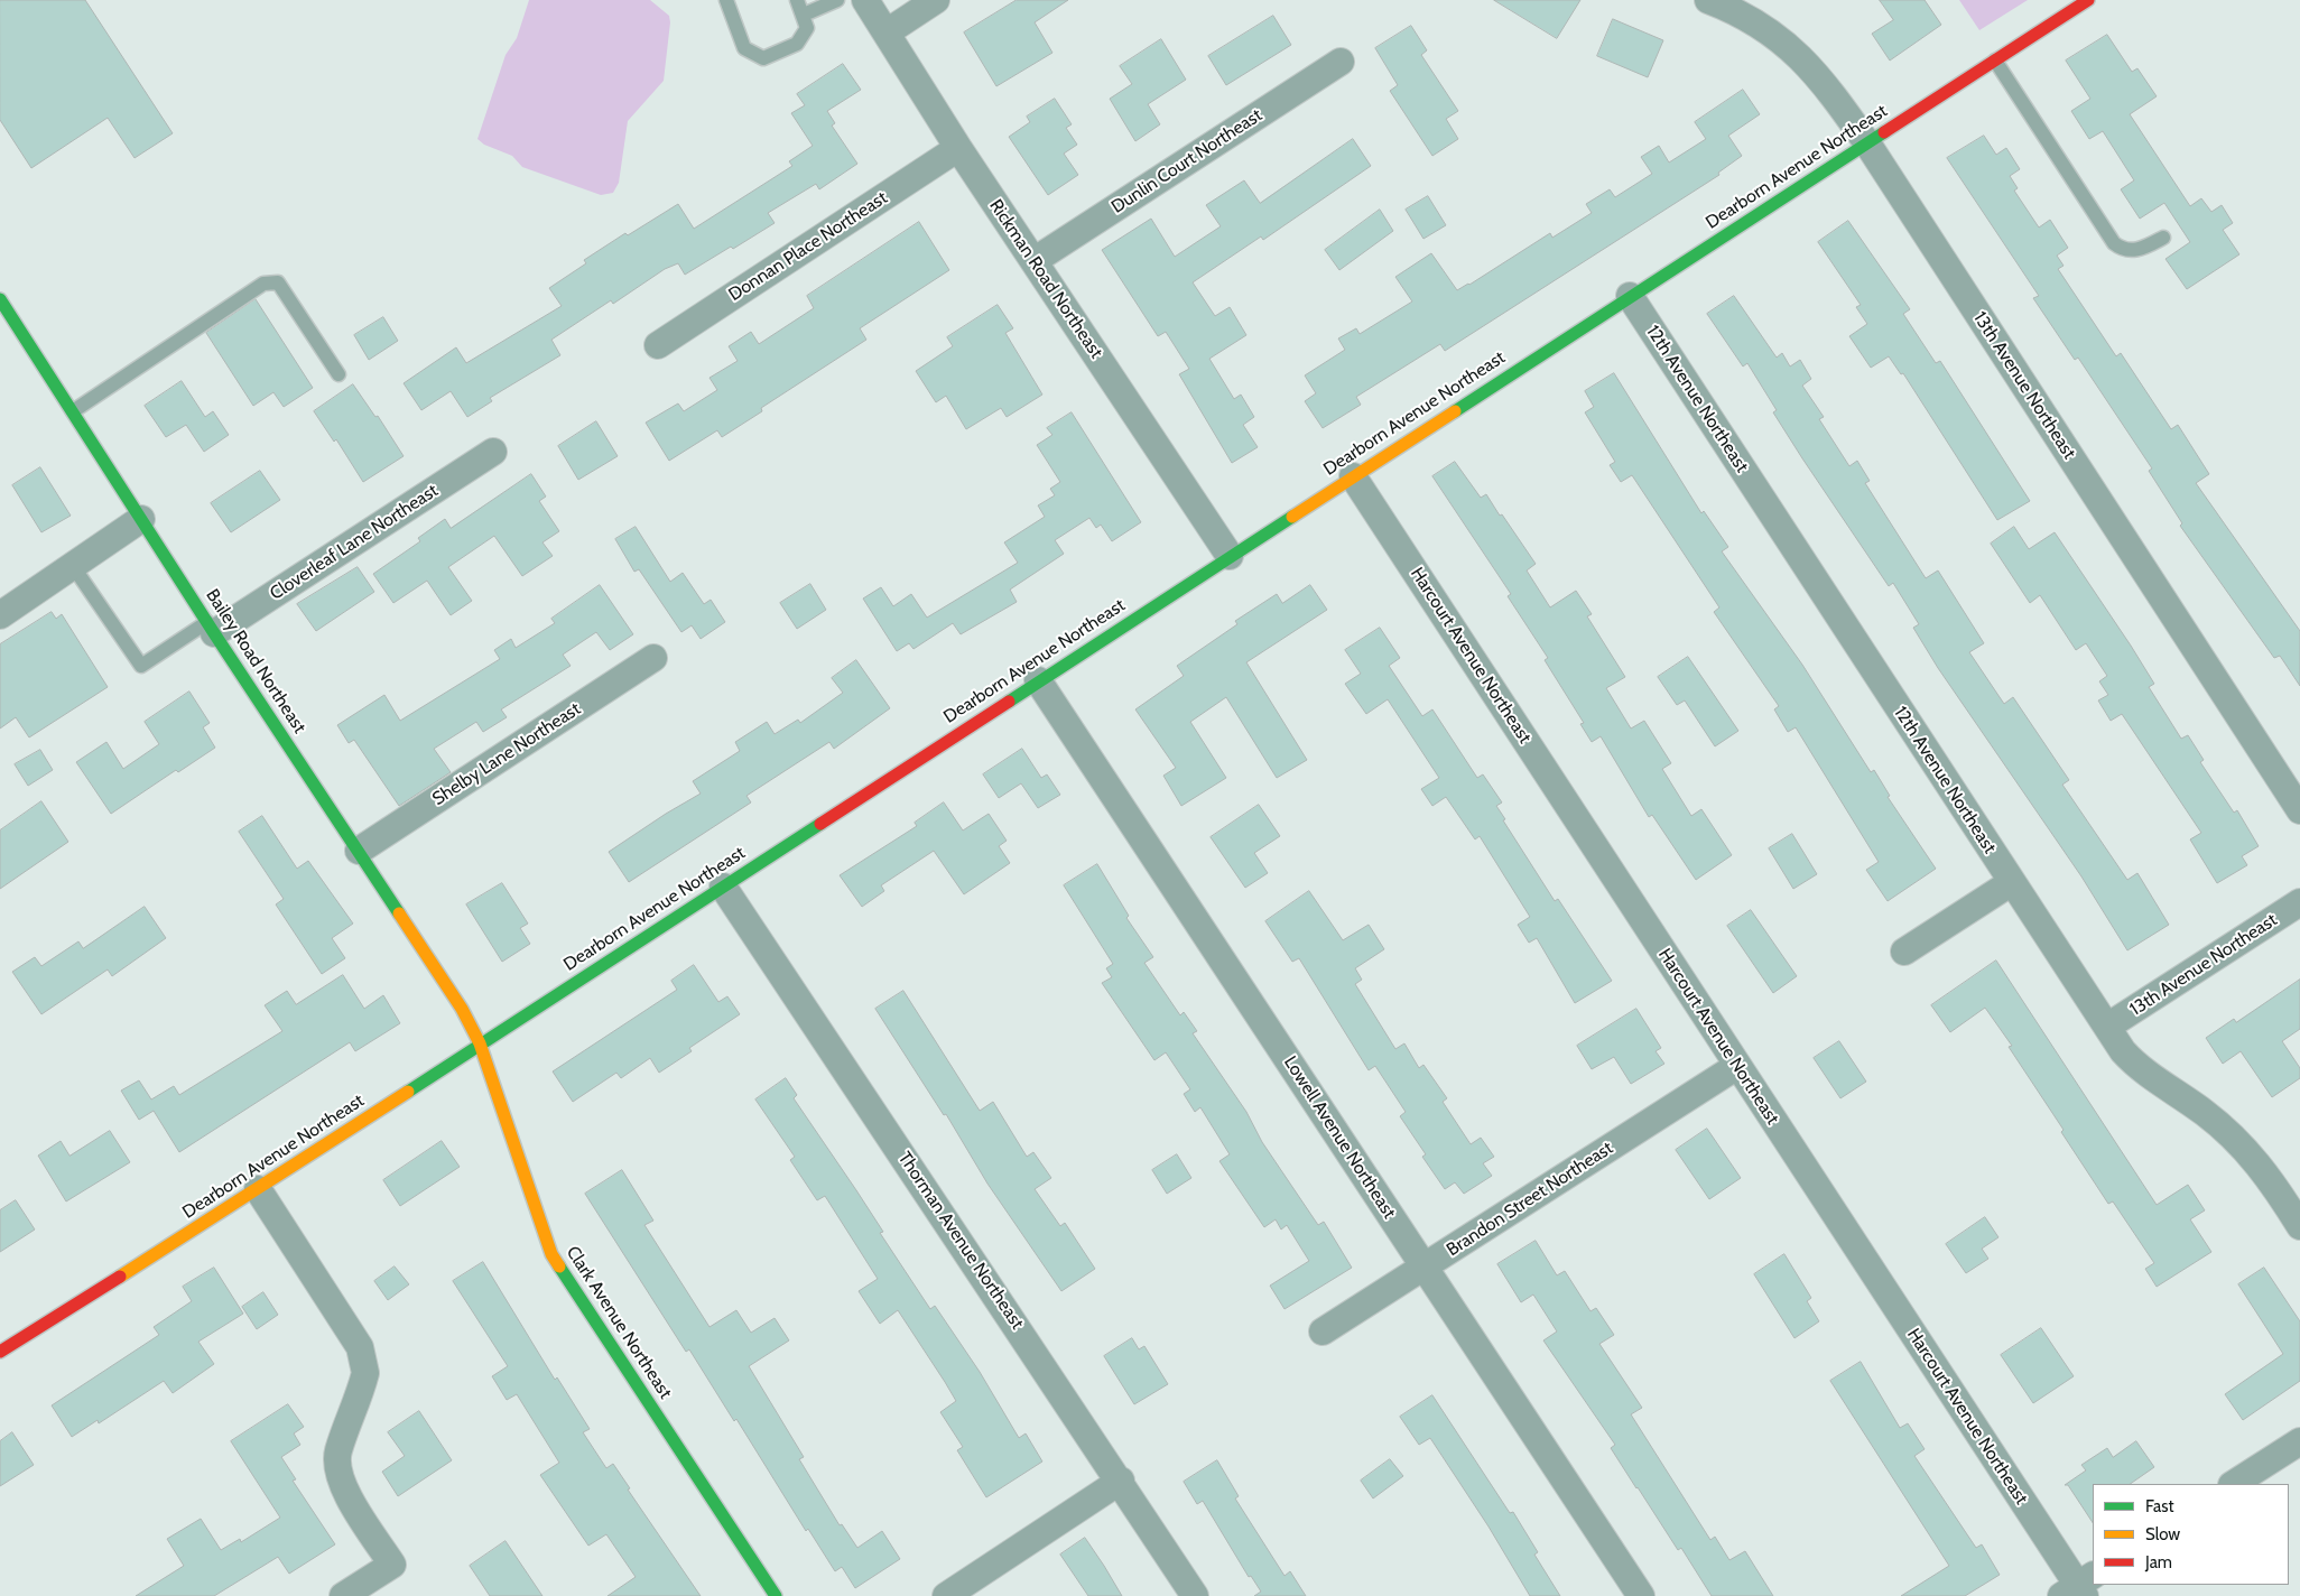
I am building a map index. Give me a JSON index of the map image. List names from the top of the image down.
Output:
{
  "streets": {
    "street": [
      "Dunlin Court Northeast",
      "Dearborn Avenue Northeast",
      "Donnan Place Northeast",
      "Rickman Road Northeast",
      "13th Avenue Northeast",
      "12th Avenue Northeast",
      "Cloverleaf Lane Northeast",
      "Harcourt Avenue Northeast",
      "Bailey Road Northeast",
      "Shelby Lane Northeast",
      "Lowell Avenue Northeast",
      "Brandon Street Northeast",
      "Thorman Avenue Northeast",
      "Clark Avenue Northeast"
    ]
  },
  "crossings": [
    ["Dunlin Court Northeast", "Rickman Road Northeast"],
    ["Dearborn Avenue Northeast", "Rickman Road Northeast"],
    ["Dearborn Avenue Northeast", "13th Avenue Northeast"],
    ["Dearborn Avenue Northeast", "12th Avenue Northeast"],
    ["Dearborn Avenue Northeast", "Harcourt Avenue Northeast"],
    ["Dearborn Avenue Northeast", "Bailey Road Northeast"],
    ["Dearborn Avenue Northeast", "Lowell Avenue Northeast"],
    ["Dearborn Avenue Northeast", "Thorman Avenue Northeast"],
    ["Dearborn Avenue Northeast", "Clark Avenue Northeast"],
    ["Donnan Place Northeast", "Rickman Road Northeast"],
    ["13th Avenue Northeast", "12th Avenue Northeast"],
    ["Cloverleaf Lane Northeast", "Bailey Road Northeast"],
    ["Harcourt Avenue Northeast", "Brandon Street Northeast"],
    ["Bailey Road Northeast", "Shelby Lane Northeast"],
    ["Bailey Road Northeast", "Clark Avenue Northeast"],
    ["Lowell Avenue Northeast", "Brandon Street Northeast"]
  ],
  "legend": ["Fast", "Slow", "Jam"]
}
